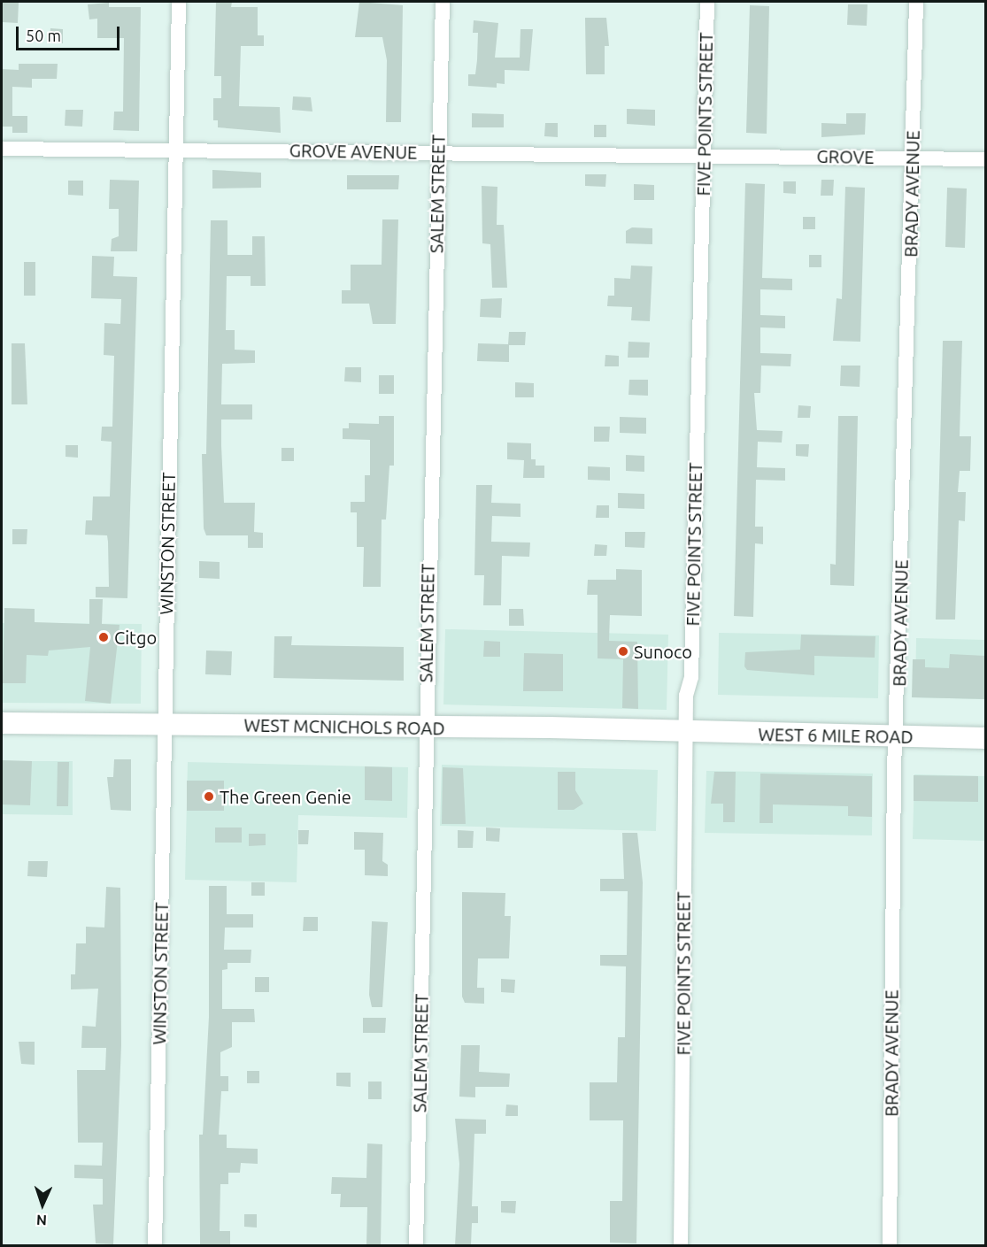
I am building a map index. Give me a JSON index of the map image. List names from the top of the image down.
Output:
{
  "streets": {
    "main road": ["WEST MCNICHOLS ROAD", "WEST 6 MILE ROAD"],
    "street": [
      "FIVE POINTS STREET",
      "GROVE AVENUE",
      "GROVE",
      "SALEM STREET",
      "BRADY AVENUE",
      "WINSTON STREET"
    ]
  },
  "crossings": [
    ["FIVE POINTS STREET", "GROVE AVENUE"],
    ["FIVE POINTS STREET", "GROVE"],
    ["FIVE POINTS STREET", "WEST MCNICHOLS ROAD"],
    ["FIVE POINTS STREET", "WEST 6 MILE ROAD"],
    ["GROVE AVENUE", "GROVE"],
    ["GROVE AVENUE", "SALEM STREET"],
    ["GROVE AVENUE", "WINSTON STREET"],
    ["GROVE", "BRADY AVENUE"],
    ["SALEM STREET", "WEST MCNICHOLS ROAD"],
    ["BRADY AVENUE", "WEST 6 MILE ROAD"],
    ["WINSTON STREET", "WEST MCNICHOLS ROAD"],
    ["WEST MCNICHOLS ROAD", "WEST 6 MILE ROAD"]
  ],
  "places": ["Citgo", "Sunoco", "The Green Genie"],
  "scale_bar": "50 m",
  "north": "bottom"
}
